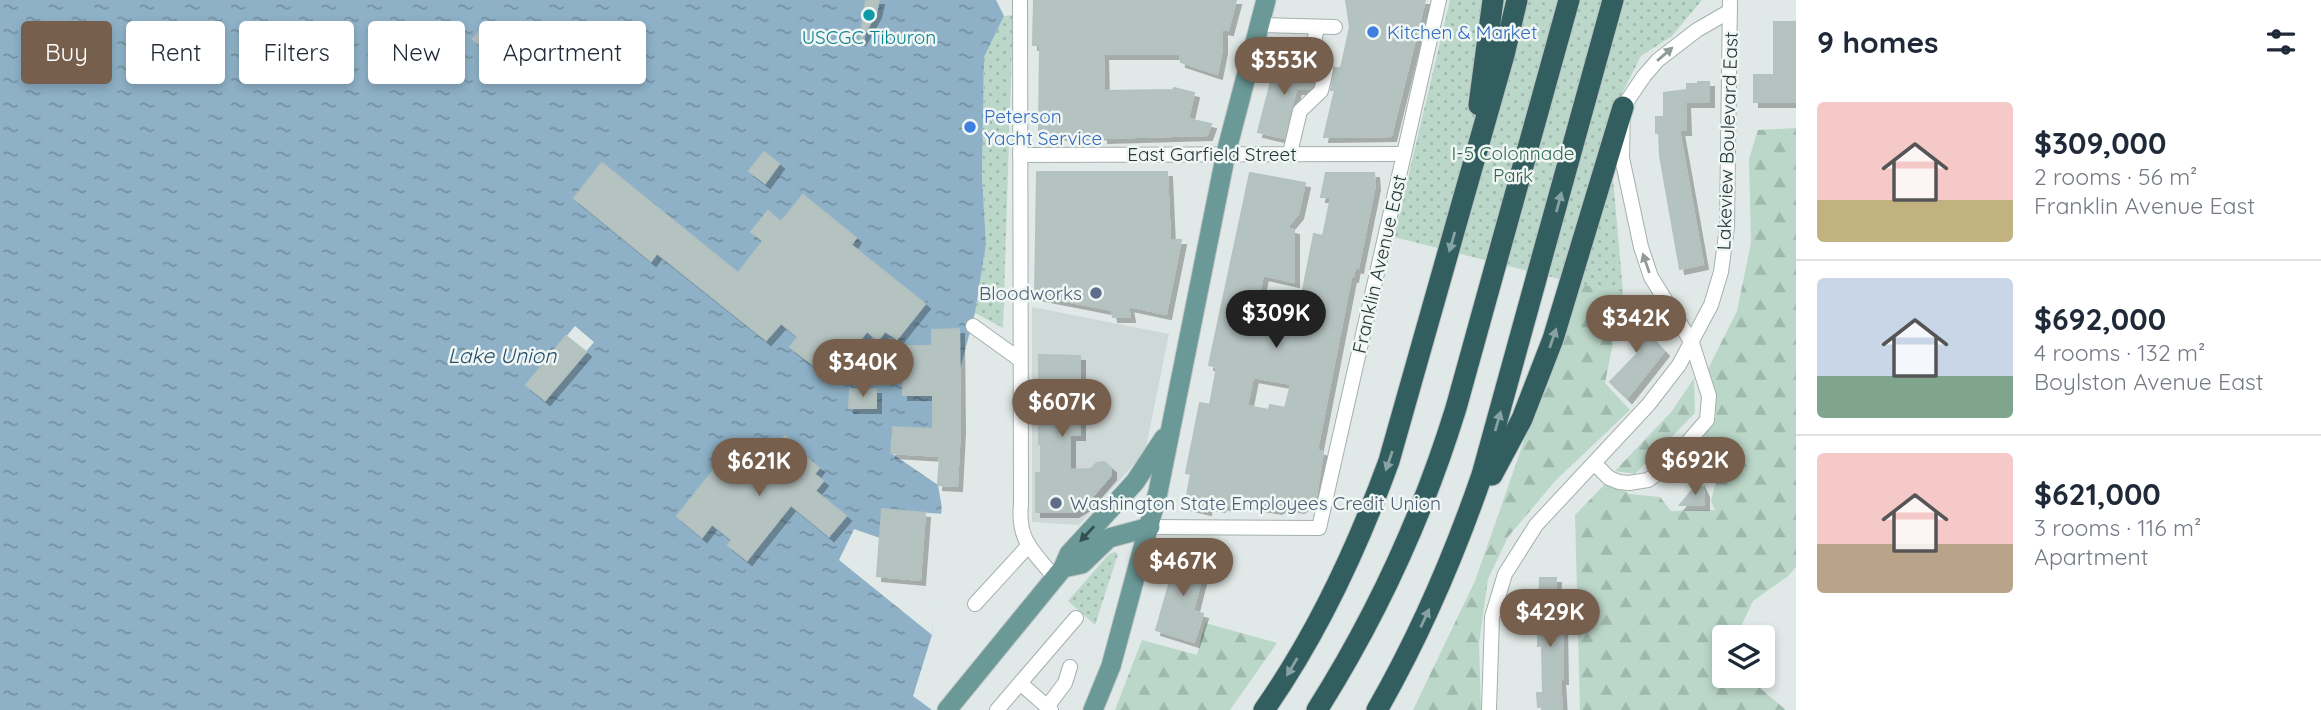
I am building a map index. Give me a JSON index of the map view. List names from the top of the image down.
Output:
{
  "streets": {
    "street": ["Lakeview Boulevard East", "East Garfield Street", "Franklin Avenue East"]
  },
  "crossings": [
    ["East Garfield Street", "Franklin Avenue East"]
  ],
  "water": ["Lake Union"],
  "parks": ["I-5 Colonnade Park"],
  "places": [
    "USCGC Tiburon",
    "Kitchen & Market",
    "Peterson Yacht Service",
    "Bloodworks",
    "Washington State Employees Credit Union"
  ],
  "page": {
    "heading": "9 homes",
    "chip": [
      "Buy",
      "Rent",
      "Filters",
      "New",
      "Apartment"
    ],
    "price": [
      "$353K",
      "$309K",
      "$342K",
      "$340K",
      "$607K",
      "$692K",
      "$621K",
      "$467K",
      "$429K"
    ],
    "list": [
      {
        "name": "$309,000",
        "note": "2 rooms · 56 m² · Franklin Avenue East"
      },
      {
        "name": "$692,000",
        "note": "4 rooms · 132 m² · Boylston Avenue East"
      },
      {
        "name": "$621,000",
        "note": "3 rooms · 116 m² · Apartment"
      }
    ]
  }
}
